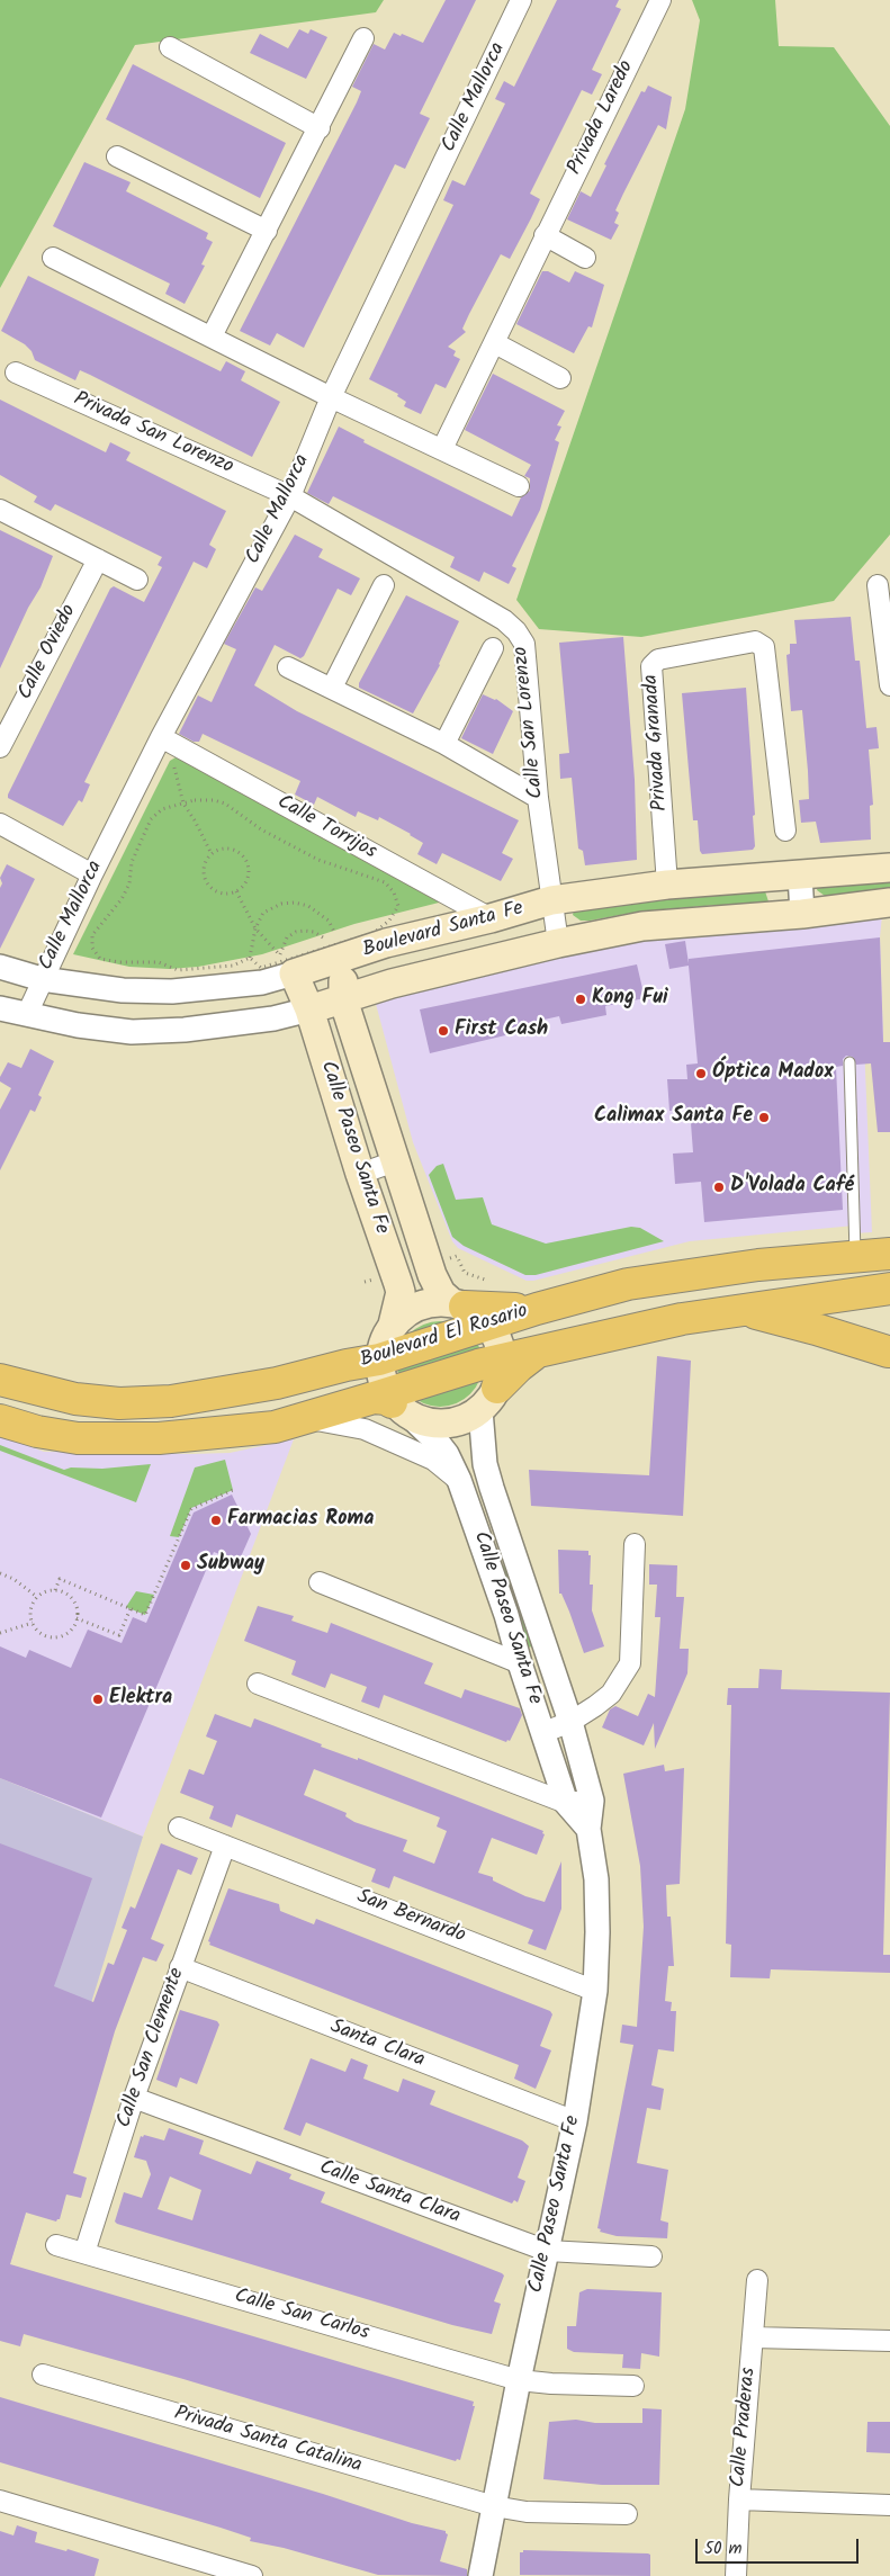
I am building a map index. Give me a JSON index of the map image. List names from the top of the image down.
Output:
{
  "streets": {
    "main road": ["Boulevard Santa Fe", "Calle Paseo Santa Fe", "Boulevard El Rosario"],
    "street": [
      "Calle Mallorca",
      "Privada Laredo",
      "Privada San Lorenzo",
      "Calle Oviedo",
      "Calle San Lorenzo",
      "Privada Granada",
      "Calle Torrijos",
      "San Bernardo",
      "Santa Clara",
      "Calle San Clemente",
      "Calle Santa Clara",
      "Calle San Carlos",
      "Calle Praderas",
      "Privada Santa Catalina"
    ]
  },
  "crossings": [
    ["Calle Mallorca", "Privada San Lorenzo"],
    ["Calle Mallorca", "Calle San Lorenzo"],
    ["Calle Mallorca", "Calle Torrijos"],
    ["Calle Mallorca", "Boulevard Santa Fe"],
    ["Privada San Lorenzo", "Calle San Lorenzo"],
    ["Calle San Lorenzo", "Boulevard Santa Fe"],
    ["Privada Granada", "Boulevard Santa Fe"],
    ["Calle Torrijos", "Boulevard Santa Fe"],
    ["Boulevard Santa Fe", "Calle Paseo Santa Fe"],
    ["Calle Paseo Santa Fe", "Boulevard El Rosario"],
    ["Calle Paseo Santa Fe", "San Bernardo"],
    ["Calle Paseo Santa Fe", "Santa Clara"],
    ["Calle Paseo Santa Fe", "Calle Santa Clara"],
    ["Calle Paseo Santa Fe", "Calle San Carlos"],
    ["Calle Paseo Santa Fe", "Privada Santa Catalina"],
    ["San Bernardo", "Calle San Clemente"],
    ["Santa Clara", "Calle San Clemente"],
    ["Calle San Clemente", "Calle Santa Clara"],
    ["Calle San Clemente", "Calle San Carlos"]
  ],
  "places": [
    "Kong Fui",
    "First Cash",
    "Óptica Madox",
    "Calimax Santa Fe",
    "D'Volada Café",
    "Farmacias Roma",
    "Subway",
    "Elektra"
  ],
  "scale_bar": "50 m"
}
